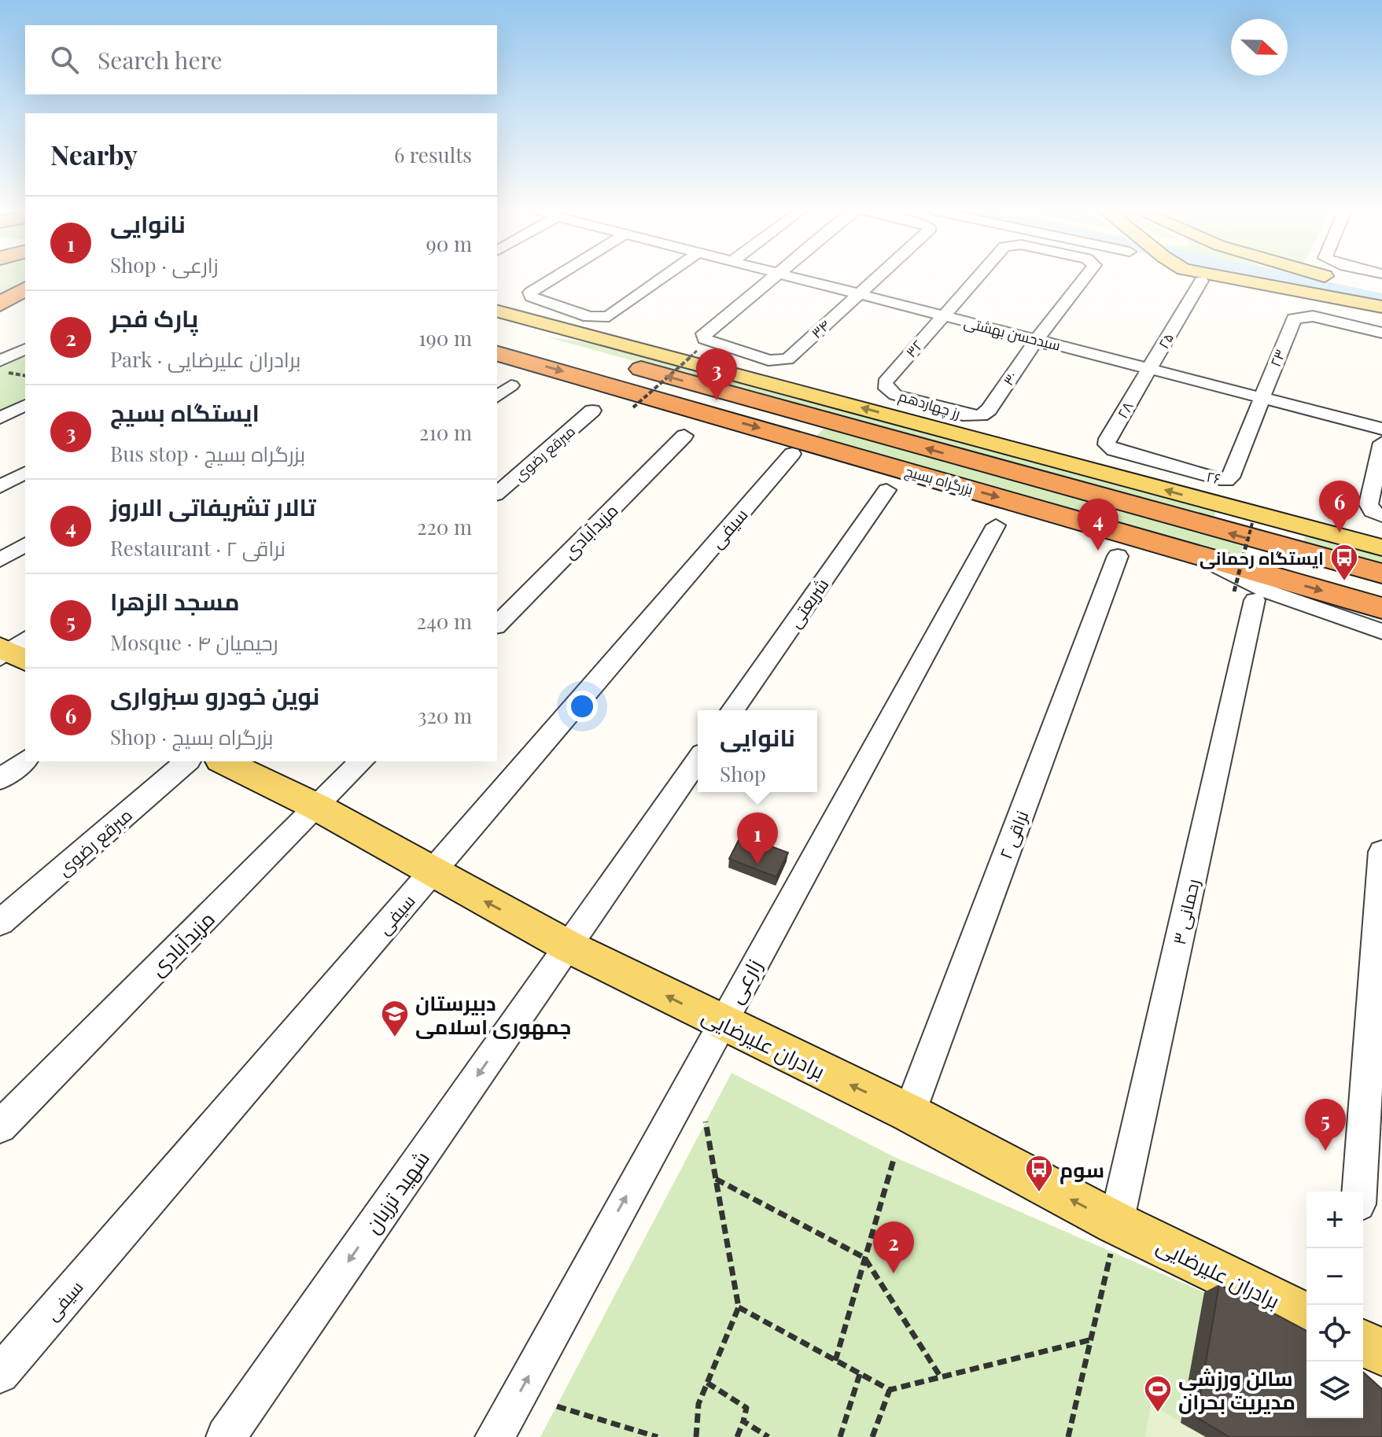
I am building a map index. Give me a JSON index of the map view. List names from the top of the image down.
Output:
{
  "streets": {
    "highway": ["بزرگراه بسیج"],
    "main road": ["برادران علیرضایی"],
    "street": [
      "۳۴",
      "سیدحسن بهشتی",
      "۲۵",
      "۳۲",
      "۲۳",
      "۳۰",
      "رز چهاردهم",
      "۲۸",
      "مبرقع رضوی",
      "۲۶",
      "سیفی",
      "مزیدآبادی",
      "شریعتی",
      "نراقی ۲",
      "رحمانی ۳",
      "زارعی",
      "شهید ترزبان"
    ]
  },
  "crossings": [
    ["۳۴", "سیدحسن بهشتی"],
    ["سیدحسن بهشتی", "۲۵"],
    ["سیدحسن بهشتی", "۳۲"],
    ["سیدحسن بهشتی", "۲۳"],
    ["سیدحسن بهشتی", "۳۰"],
    ["سیدحسن بهشتی", "۲۸"],
    ["سیدحسن بهشتی", "۲۶"],
    ["۲۵", "۲۸"],
    ["۳۲", "رز چهاردهم"],
    ["۲۳", "۲۶"],
    ["۳۰", "رز چهاردهم"],
    ["۲۸", "۲۶"],
    ["سیفی", "برادران علیرضایی"],
    ["مزیدآبادی", "برادران علیرضایی"],
    ["نراقی ۲", "برادران علیرضایی"],
    ["رحمانی ۳", "برادران علیرضایی"],
    ["زارعی", "برادران علیرضایی"],
    ["برادران علیرضایی", "شهید ترزبان"]
  ],
  "one_way": ["زارعی", "برادران علیرضایی", "شهید ترزبان"],
  "places": {
    "bus stop": ["ایستگاه رحمانی", "سوم"],
    "school or university": ["دبیرستان جمهوری اسلامی"],
    "sports": ["سالن ورزشی مدیریت بحران"]
  },
  "north": "right",
  "page": {
    "search": "Search here",
    "heading": ["Nearby", "6 results"],
    "list": [
      {
        "mark": "1",
        "name": "نانوایی",
        "note": "Shop · زارعی",
        "value": "90 m"
      },
      {
        "mark": "2",
        "name": "پارک فجر",
        "note": "Park · برادران علیرضایی",
        "value": "190 m"
      },
      {
        "mark": "3",
        "name": "ایستگاه بسیج",
        "note": "Bus stop · بزرگراه بسیج",
        "value": "210 m"
      },
      {
        "mark": "4",
        "name": "تالار تشریفاتی الاروز",
        "note": "Restaurant · نراقی ۲",
        "value": "220 m"
      },
      {
        "mark": "5",
        "name": "مسجد الزهرا",
        "note": "Mosque · رحیمیان ۴",
        "value": "240 m"
      },
      {
        "mark": "6",
        "name": "نوین خودرو سبزواری",
        "note": "Shop · بزرگراه بسیج",
        "value": "320 m"
      }
    ],
    "pins": [
      "3",
      "6",
      "4",
      "1",
      "5",
      "2"
    ],
    "popup": ["نانوایی", "Shop"],
    "map_buttons": ["+", "−"]
  }
}
